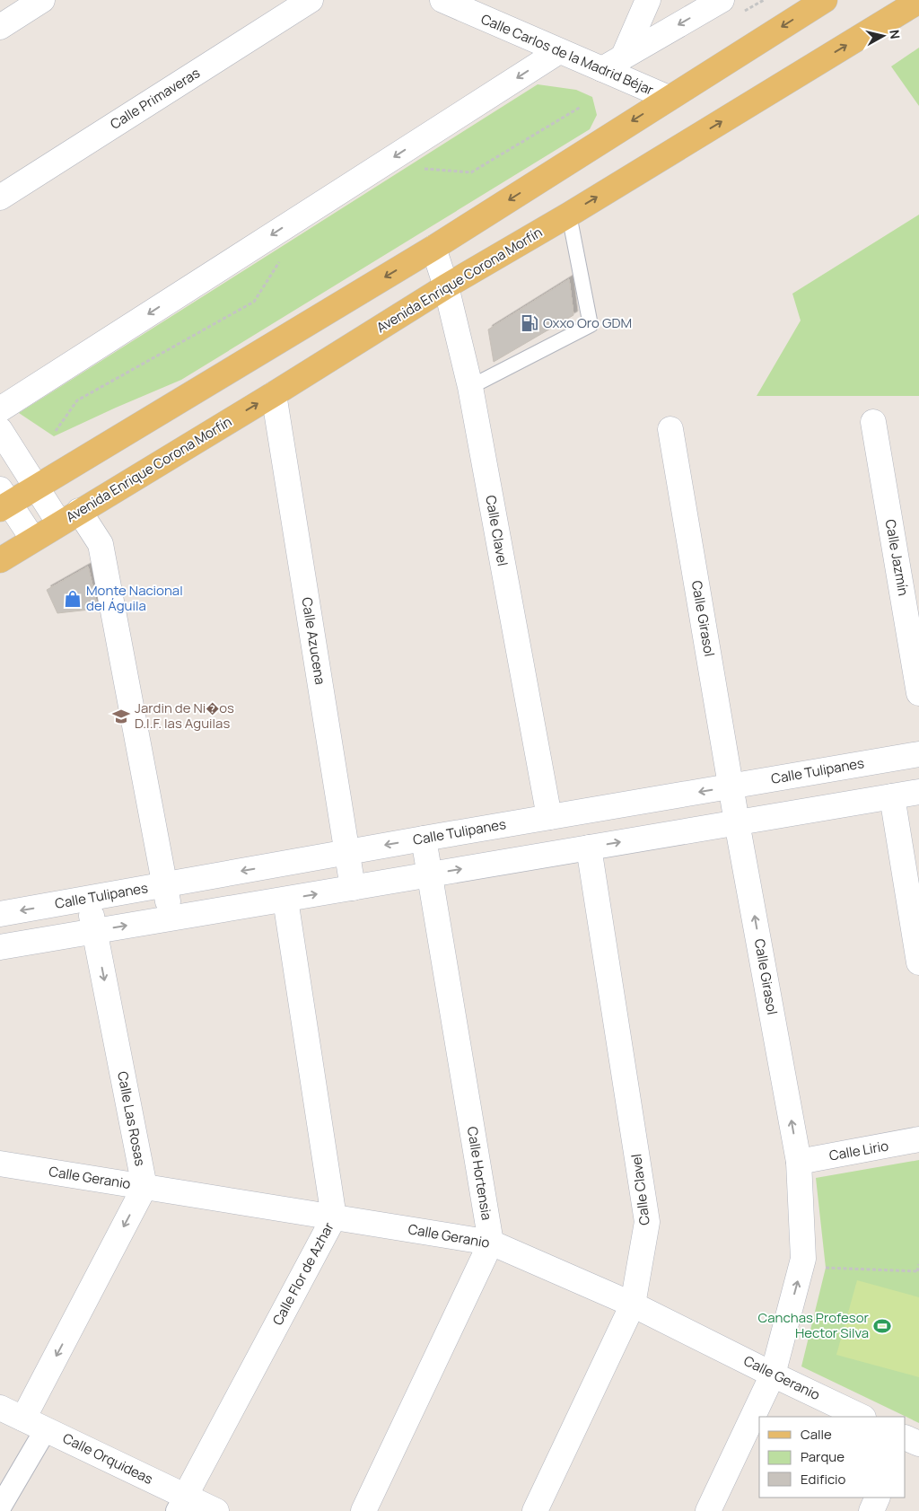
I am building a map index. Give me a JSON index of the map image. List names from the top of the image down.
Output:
{
  "streets": {
    "main road": ["Avenida Enrique Corona Morfín"],
    "street": [
      "Calle Carlos de la Madrid Béjar",
      "Calle Primaveras",
      "Calle Clavel",
      "Calle Jazmín",
      "Calle Girasol",
      "Calle Azucena",
      "Calle Tulipanes",
      "Calle Las Rosas",
      "Calle Lirio",
      "Calle Hortensia",
      "Calle Geranio",
      "Calle Flor de Azhar",
      "Calle Orquideas"
    ]
  },
  "crossings": [
    ["Avenida Enrique Corona Morfín", "Calle Clavel"],
    ["Avenida Enrique Corona Morfín", "Calle Azucena"],
    ["Calle Clavel", "Calle Tulipanes"],
    ["Calle Clavel", "Calle Geranio"],
    ["Calle Girasol", "Calle Tulipanes"],
    ["Calle Girasol", "Calle Lirio"],
    ["Calle Girasol", "Calle Geranio"],
    ["Calle Azucena", "Calle Tulipanes"],
    ["Calle Tulipanes", "Calle Las Rosas"],
    ["Calle Tulipanes", "Calle Hortensia"],
    ["Calle Las Rosas", "Calle Geranio"],
    ["Calle Hortensia", "Calle Geranio"],
    ["Calle Geranio", "Calle Flor de Azhar"],
    ["Calle Flor de Azhar", "Calle Orquideas"]
  ],
  "one_way": ["Calle Girasol", "Calle Las Rosas"],
  "places": {
    "fuel station": ["Oxxo Oro GDM"],
    "shop": ["Monte Nacional del Águila"],
    "school or university": ["Jardin de Ni�os D.I.F. las Aguilas"],
    "sports": ["Canchas Profesor Hector Silva"]
  },
  "legend": ["Calle", "Parque", "Edificio"],
  "north": "right"
}
